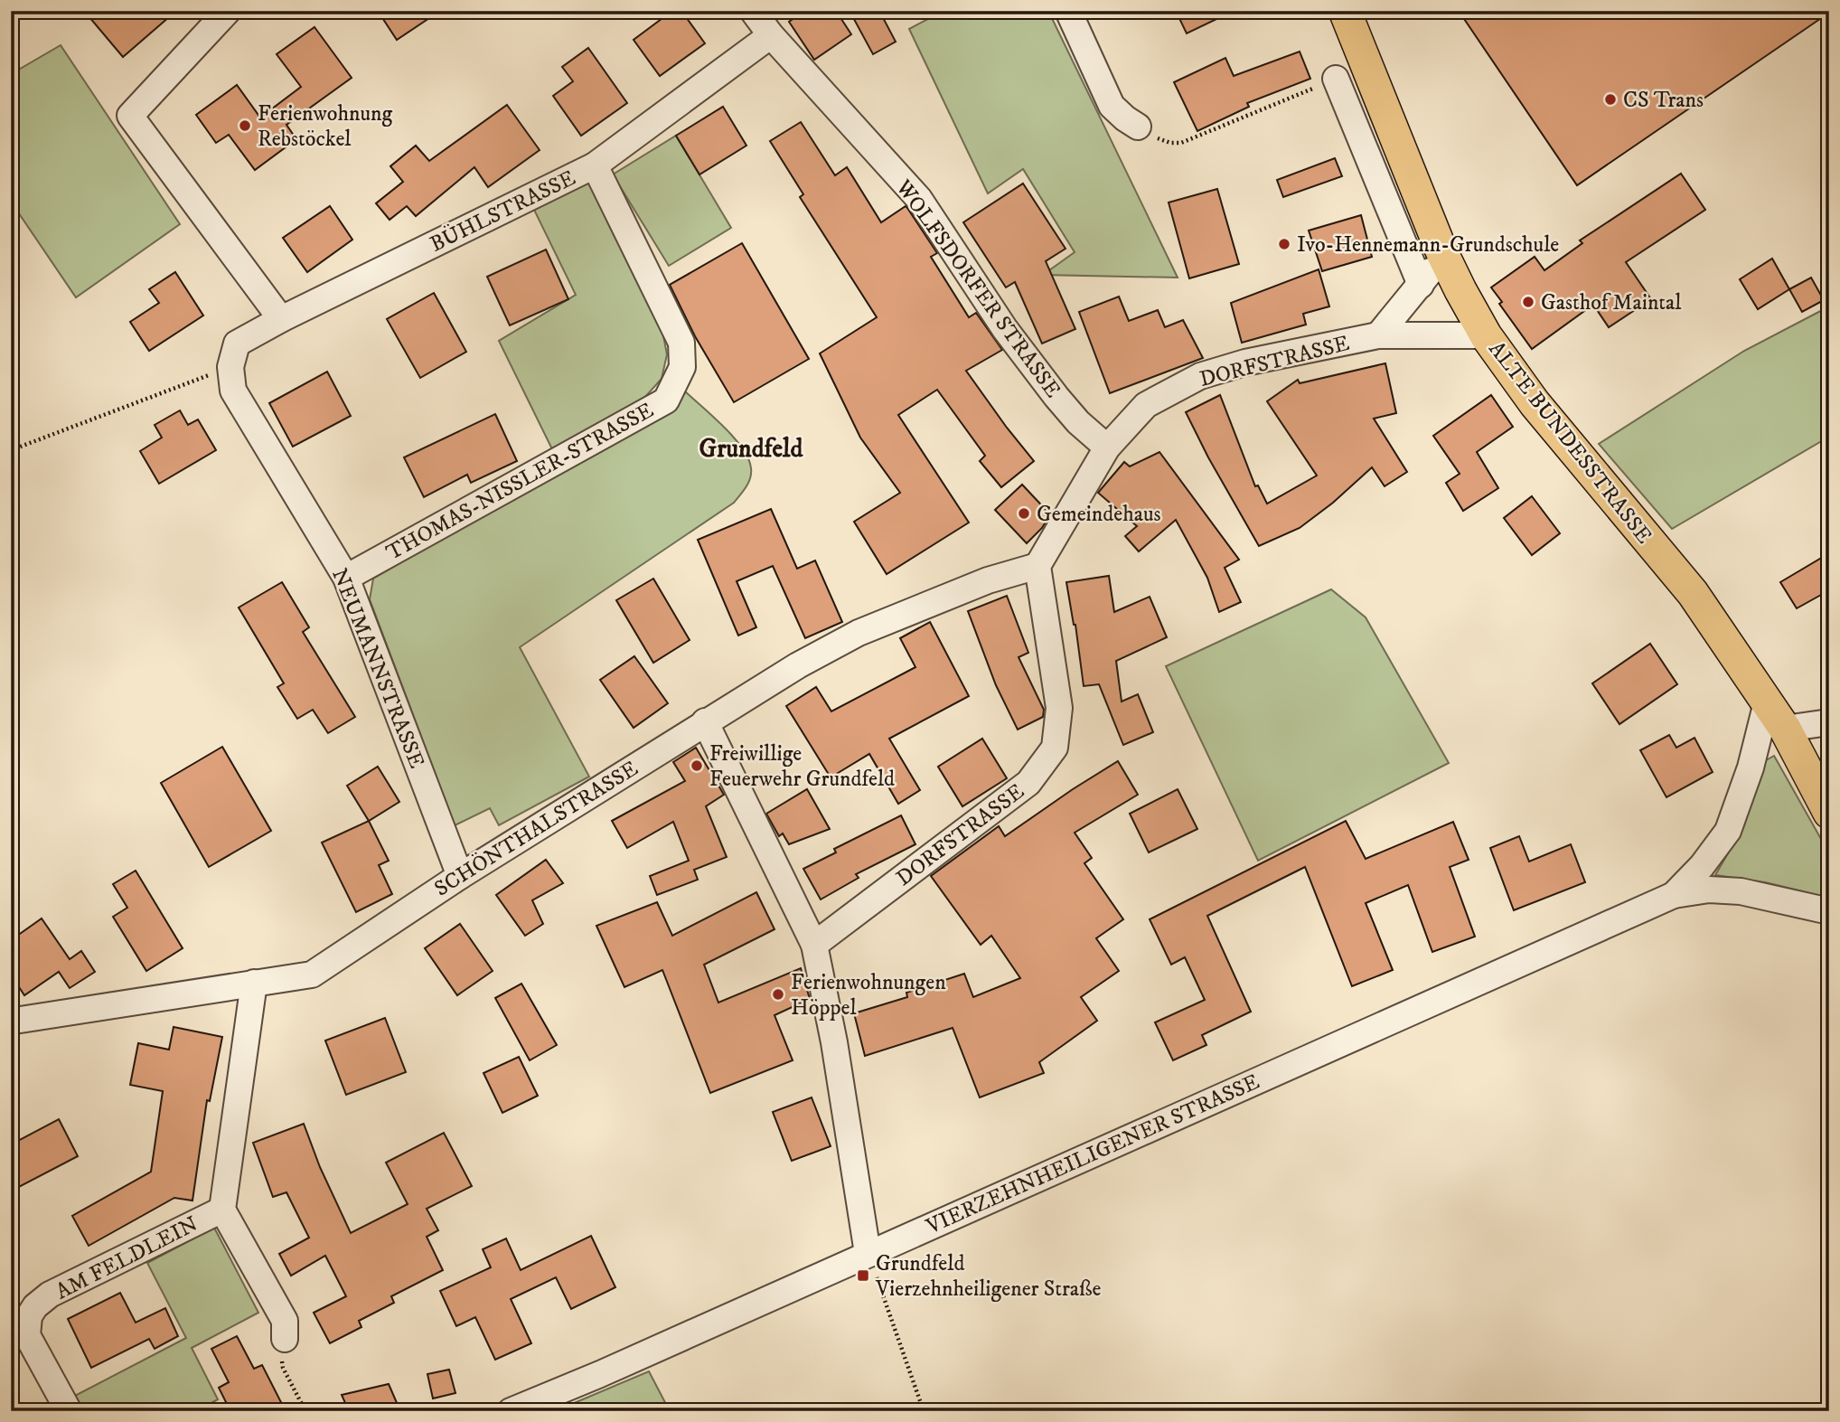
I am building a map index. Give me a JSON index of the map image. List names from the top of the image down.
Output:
{
  "streets": {
    "main road": ["ALTE BUNDESSTRASSE"],
    "street": [
      "BÜHLSTRASSE",
      "WOLFSDORFER STRASSE",
      "DORFSTRASSE",
      "THOMAS-NISSLER-STRASSE",
      "NEUMANNSTRASSE",
      "SCHÖNTHALSTRASSE",
      "VIERZEHNHEILIGENER STRASSE",
      "AM FELDLEIN"
    ]
  },
  "crossings": [
    ["BÜHLSTRASSE", "WOLFSDORFER STRASSE"],
    ["BÜHLSTRASSE", "THOMAS-NISSLER-STRASSE"],
    ["BÜHLSTRASSE", "NEUMANNSTRASSE"],
    ["WOLFSDORFER STRASSE", "DORFSTRASSE"],
    ["DORFSTRASSE", "ALTE BUNDESSTRASSE"],
    ["DORFSTRASSE", "SCHÖNTHALSTRASSE"],
    ["THOMAS-NISSLER-STRASSE", "NEUMANNSTRASSE"],
    ["NEUMANNSTRASSE", "SCHÖNTHALSTRASSE"],
    ["SCHÖNTHALSTRASSE", "AM FELDLEIN"]
  ],
  "districts": ["Grundfeld"],
  "places": {
    "other": [
      "CS Trans",
      "Ferienwohnung Rebstöckel",
      "Ivo-Hennemann-Grundschule",
      "Gasthof Maintal",
      "Gemeindehaus",
      "Freiwillige Feuerwehr Grundfeld",
      "Ferienwohnungen Höppel"
    ],
    "transit": ["Grundfeld Vierzehnheiligener Straße"]
  }
}
